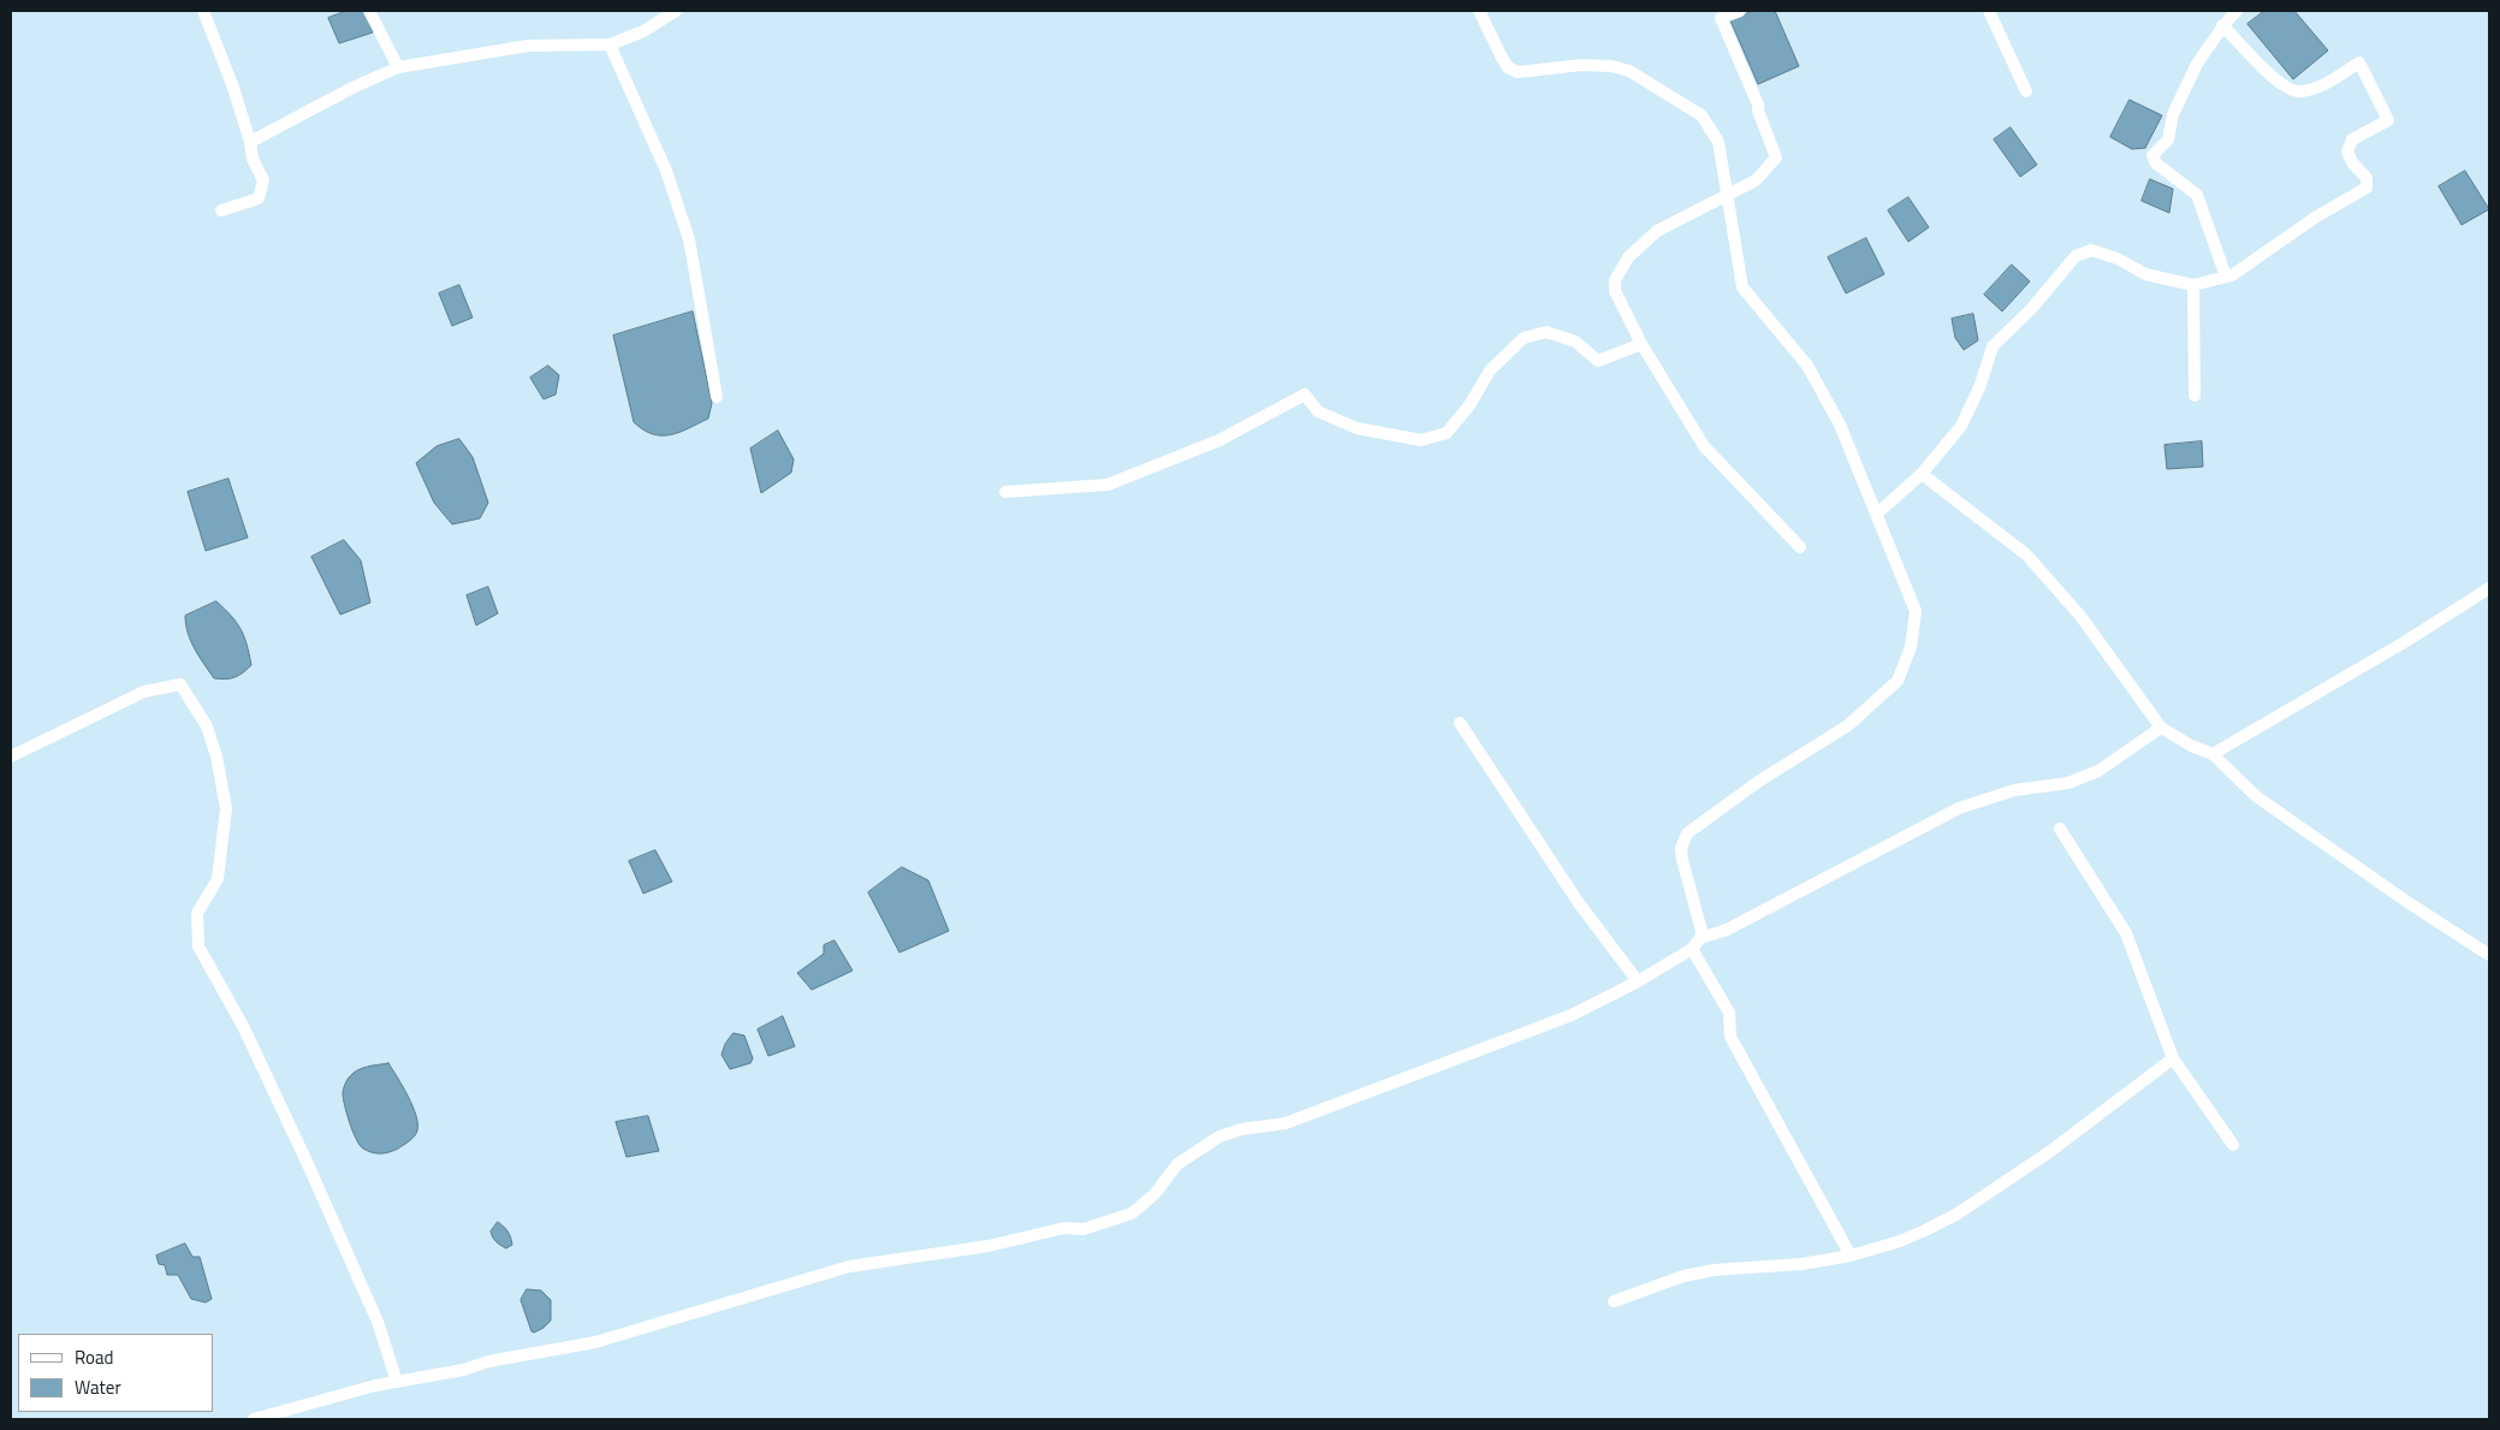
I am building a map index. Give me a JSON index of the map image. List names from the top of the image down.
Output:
{
  "legend": ["Road", "Water"]
}
